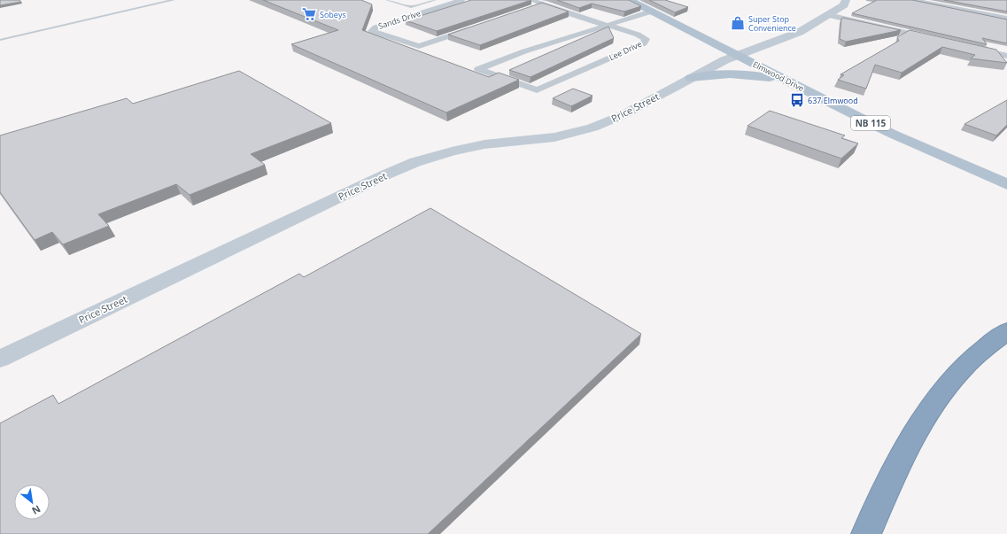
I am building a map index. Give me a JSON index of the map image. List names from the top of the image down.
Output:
{
  "streets": {
    "main road": ["Elmwood Drive", "NB 115"],
    "street": ["Sands Drive", "Lee Drive", "Price Street"]
  },
  "crossings": [
    ["Elmwood Drive", "Price Street"]
  ],
  "places": {
    "supermarket": ["Sobeys"],
    "shop": ["Super Stop Convenience"],
    "bus stop": ["637 Elmwood"]
  },
  "north": "bottom right"
}
